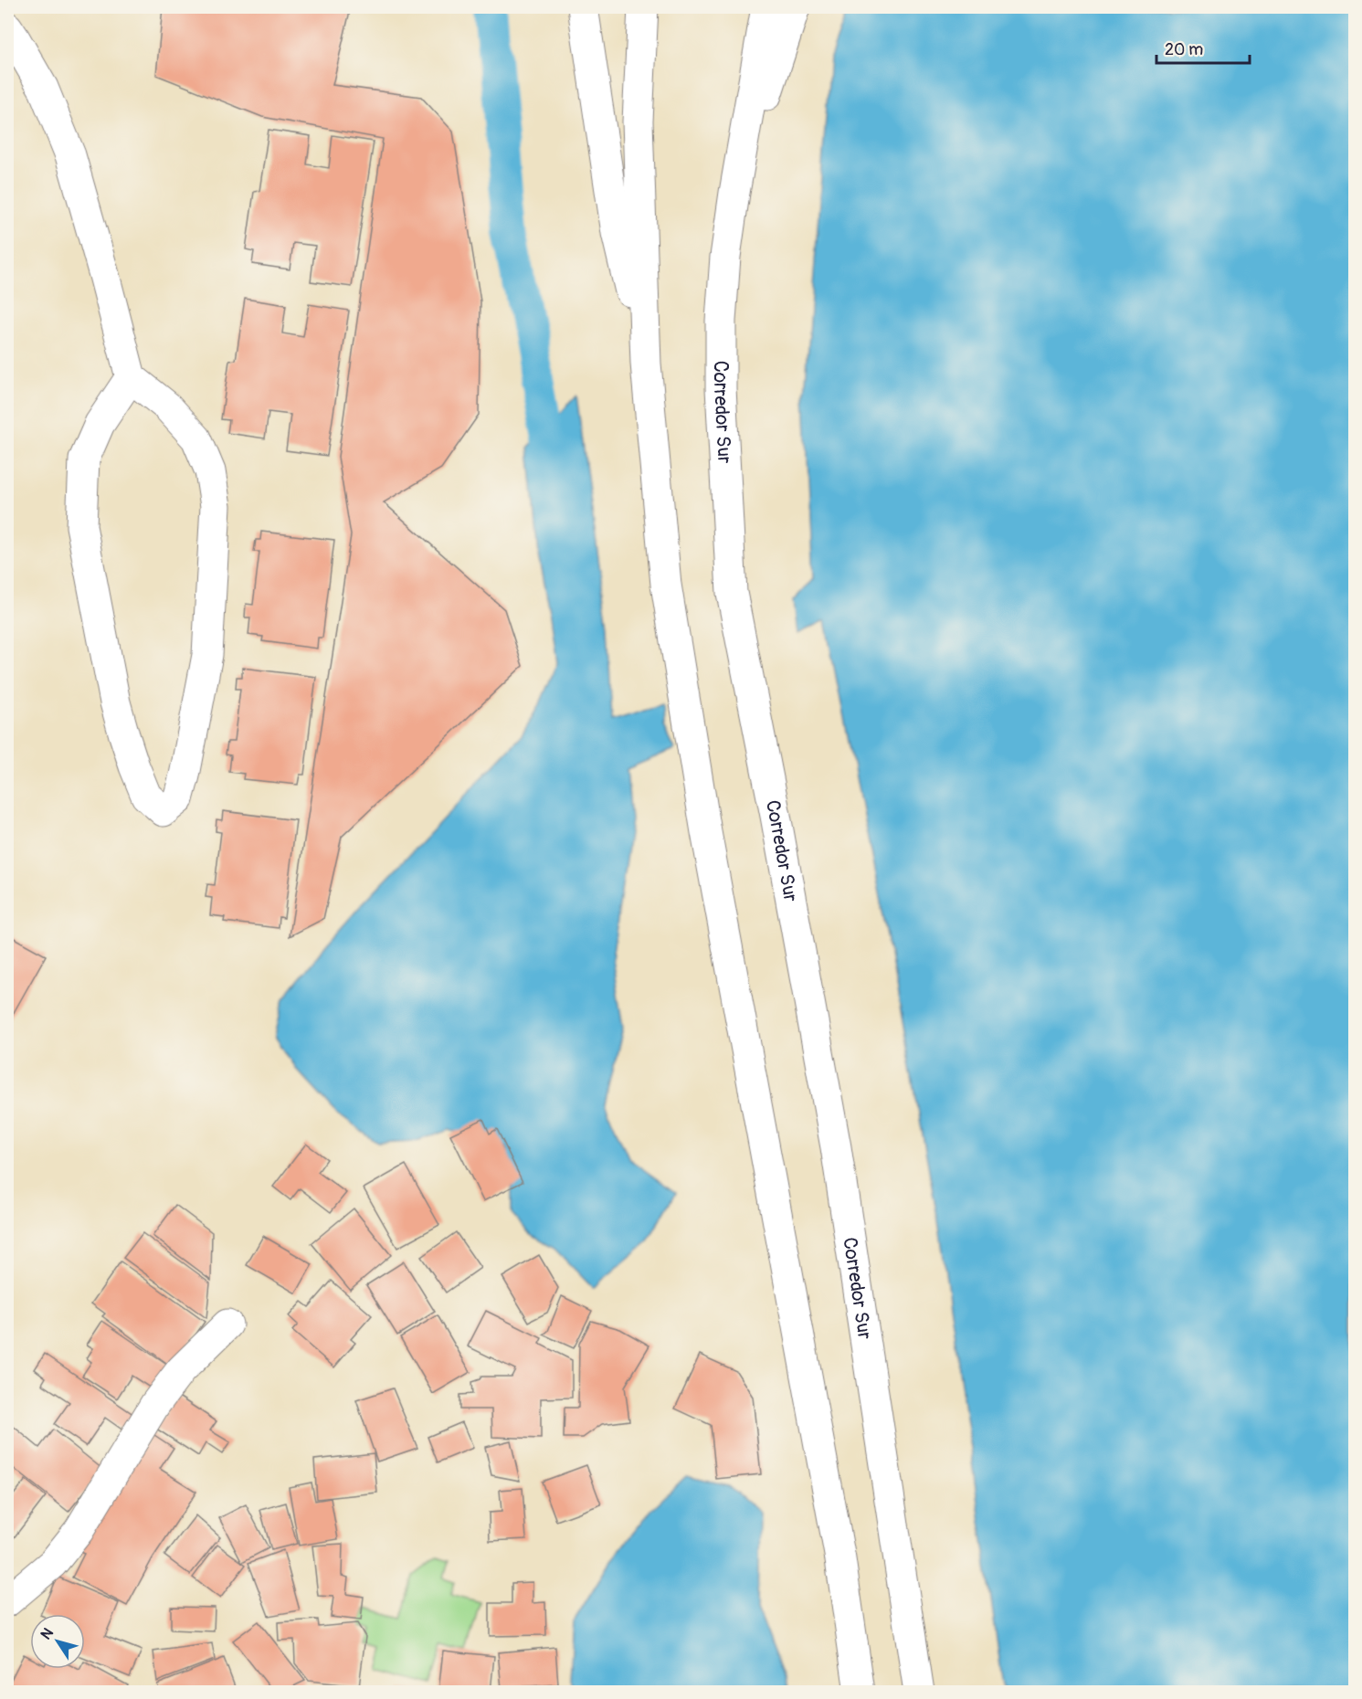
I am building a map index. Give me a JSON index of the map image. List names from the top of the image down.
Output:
{
  "streets": {
    "main road": ["Corredor Sur"]
  },
  "scale_bar": "20 m",
  "north": "top left"
}
